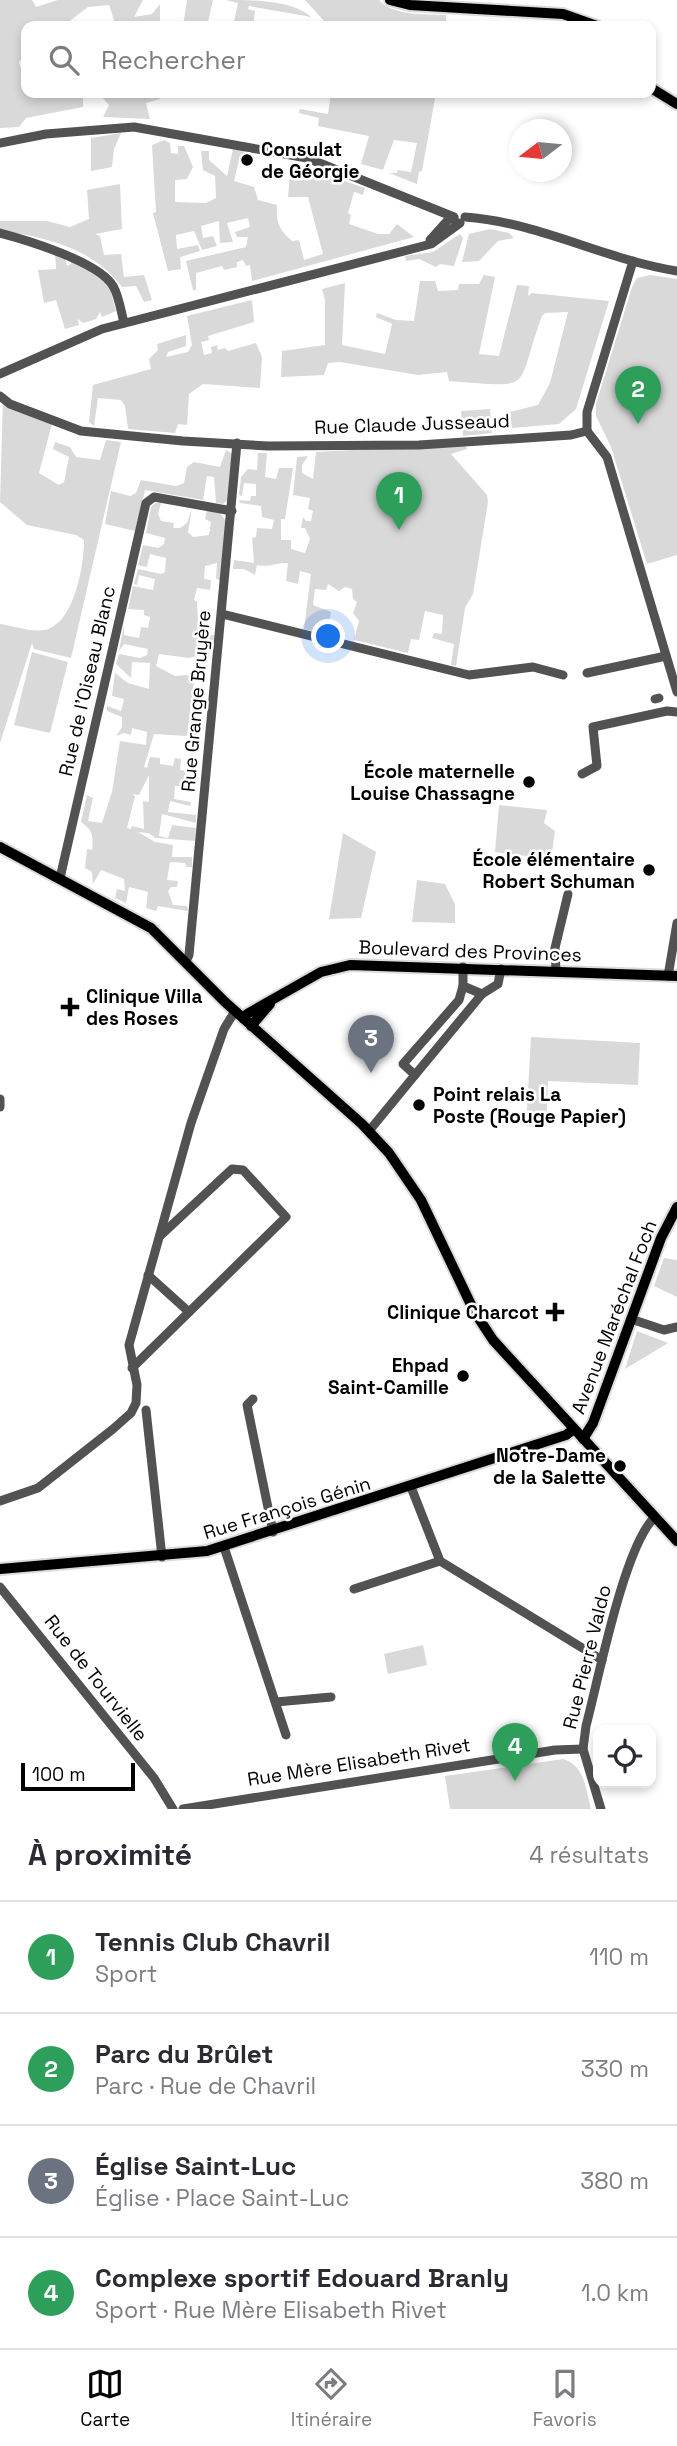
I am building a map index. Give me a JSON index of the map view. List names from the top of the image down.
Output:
{
  "streets": {
    "main road": ["Boulevard des Provinces", "Avenue Maréchal Foch", "Rue François Génin"],
    "street": [
      "Rue Claude Jusseaud",
      "Rue de l'Oiseau Blanc",
      "Rue Grange Bruyère",
      "Rue Pierre Valdo",
      "Rue de Tourvielle",
      "Rue Mère Elisabeth Rivet"
    ]
  },
  "crossings": [
    ["Rue Claude Jusseaud", "Rue Grange Bruyère"],
    ["Rue de l'Oiseau Blanc", "Rue Grange Bruyère"],
    ["Rue Pierre Valdo", "Rue Mère Elisabeth Rivet"],
    ["Rue de Tourvielle", "Rue Mère Elisabeth Rivet"]
  ],
  "places": {
    "other": [
      "Consulat de Géorgie",
      "École maternelle Louise Chassagne",
      "École élémentaire Robert Schuman",
      "Point relais La Poste (Rouge Papier)",
      "Ehpad Saint-Camille",
      "Notre-Dame de la Salette"
    ],
    "health": ["Clinique Villa des Roses", "Clinique Charcot"]
  },
  "scale_bar": "100 m",
  "north": "left",
  "page": {
    "search": "Rechercher",
    "pins": [
      "2",
      "1",
      "3",
      "4"
    ],
    "scale": "100 m",
    "heading": ["À proximité", "4 résultats"],
    "list": [
      {
        "mark": "1",
        "name": "Tennis Club Chavril",
        "note": "Sport",
        "value": "110 m"
      },
      {
        "mark": "2",
        "name": "Parc du Brûlet",
        "note": "Parc · Rue de Chavril",
        "value": "330 m"
      },
      {
        "mark": "3",
        "name": "Église Saint-Luc",
        "note": "Église · Place Saint-Luc",
        "value": "380 m"
      },
      {
        "mark": "4",
        "name": "Complexe sportif Edouard Branly",
        "note": "Sport · Rue Mère Elisabeth Rivet",
        "value": "1.0 km"
      }
    ],
    "nav": ["Carte", "Itinéraire", "Favoris"]
  }
}
